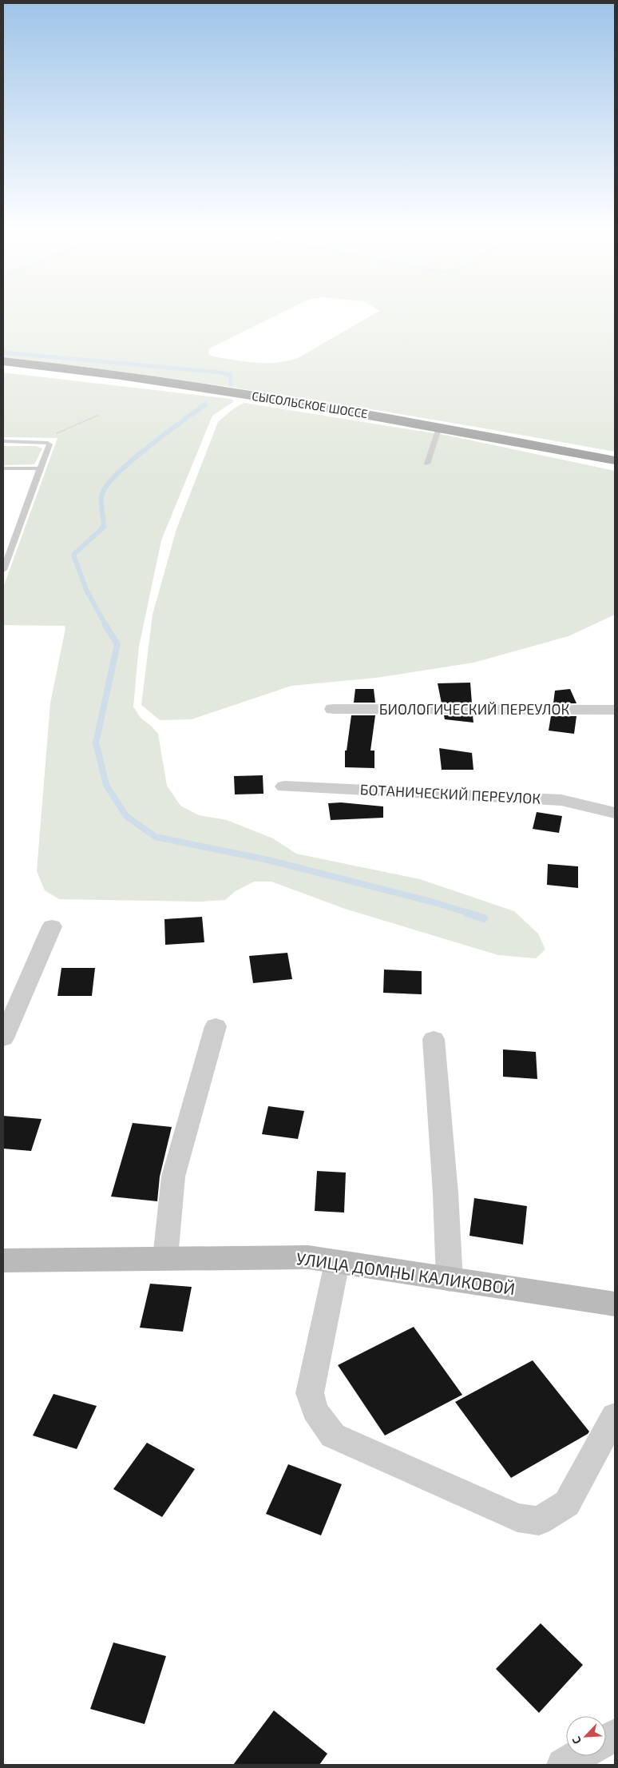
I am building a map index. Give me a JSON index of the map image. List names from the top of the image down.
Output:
{
  "streets": {
    "highway": ["СЫСОЛЬСКОЕ ШОССЕ"],
    "main road": ["УЛИЦА ДОМНЫ КАЛИКОВОЙ"],
    "street": ["БИОЛОГИЧЕСКИЙ ПЕРЕУЛОК", "БОТАНИЧЕСКИЙ ПЕРЕУЛОК"]
  },
  "north": "bottom left"
}
